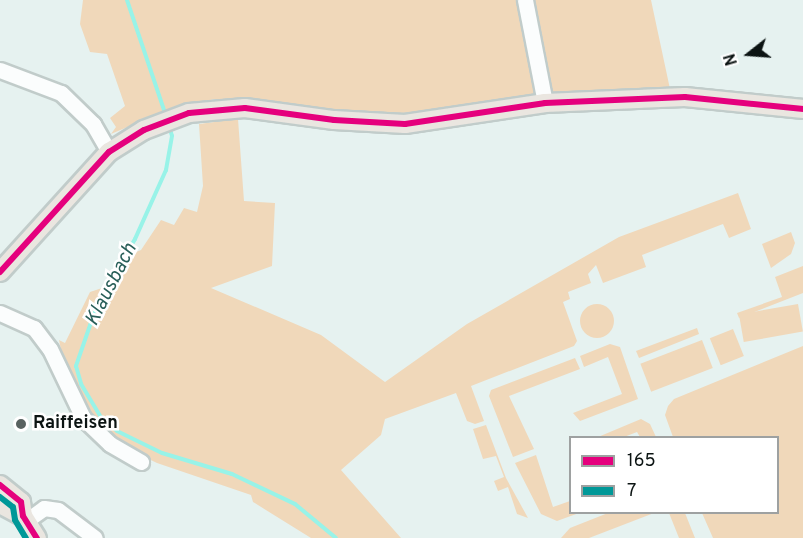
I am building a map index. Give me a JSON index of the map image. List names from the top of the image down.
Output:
{
  "water": ["Klausbach"],
  "places": ["Raiffeisen"],
  "lines": ["transit line 165", "transit line 7"],
  "legend": ["165", "7"],
  "north": "left"
}
